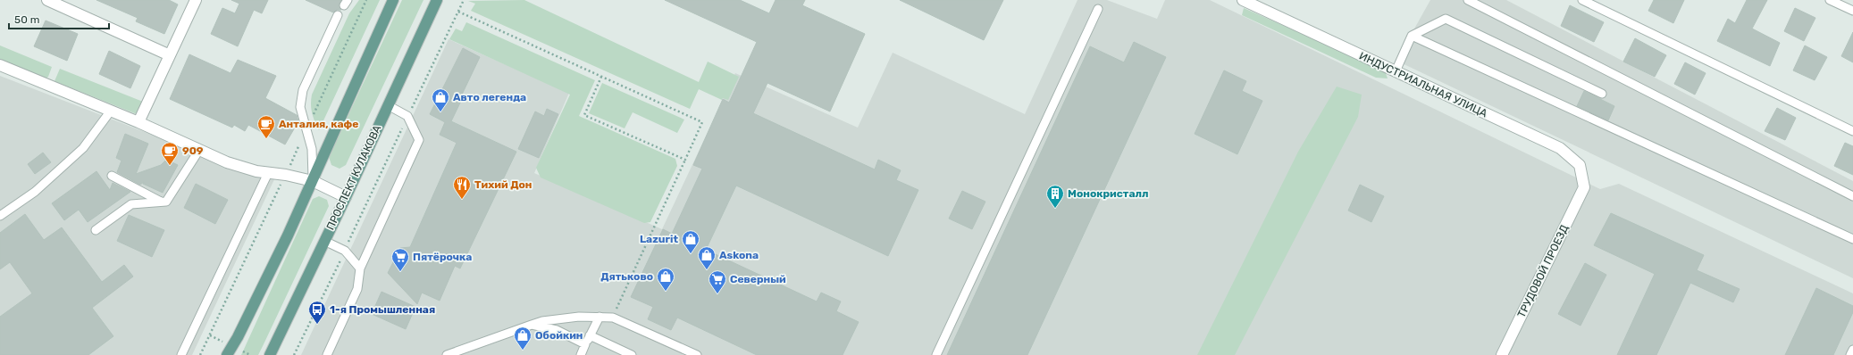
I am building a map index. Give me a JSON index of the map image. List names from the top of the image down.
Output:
{
  "streets": {
    "main road": ["ПРОСПЕКТ КУЛАКОВА"],
    "street": ["ИНДУСТРИАЛЬНАЯ УЛИЦА", "ТРУДОВОЙ ПРОЕЗД"]
  },
  "crossings": [
    ["ИНДУСТРИАЛЬНАЯ УЛИЦА", "ТРУДОВОЙ ПРОЕЗД"]
  ],
  "places": {
    "shop": [
      "Авто легенда",
      "Lazurit",
      "Askona",
      "Дятьково",
      "Обойкин"
    ],
    "cafe": ["Анталия, кафе", "909"],
    "restaurant": ["Тихий Дон"],
    "building": ["Монокристалл"],
    "supermarket": ["Пятёрочка", "Северный"],
    "bus stop": ["1-я Промышленная"]
  },
  "scale_bar": "50 m"
}
